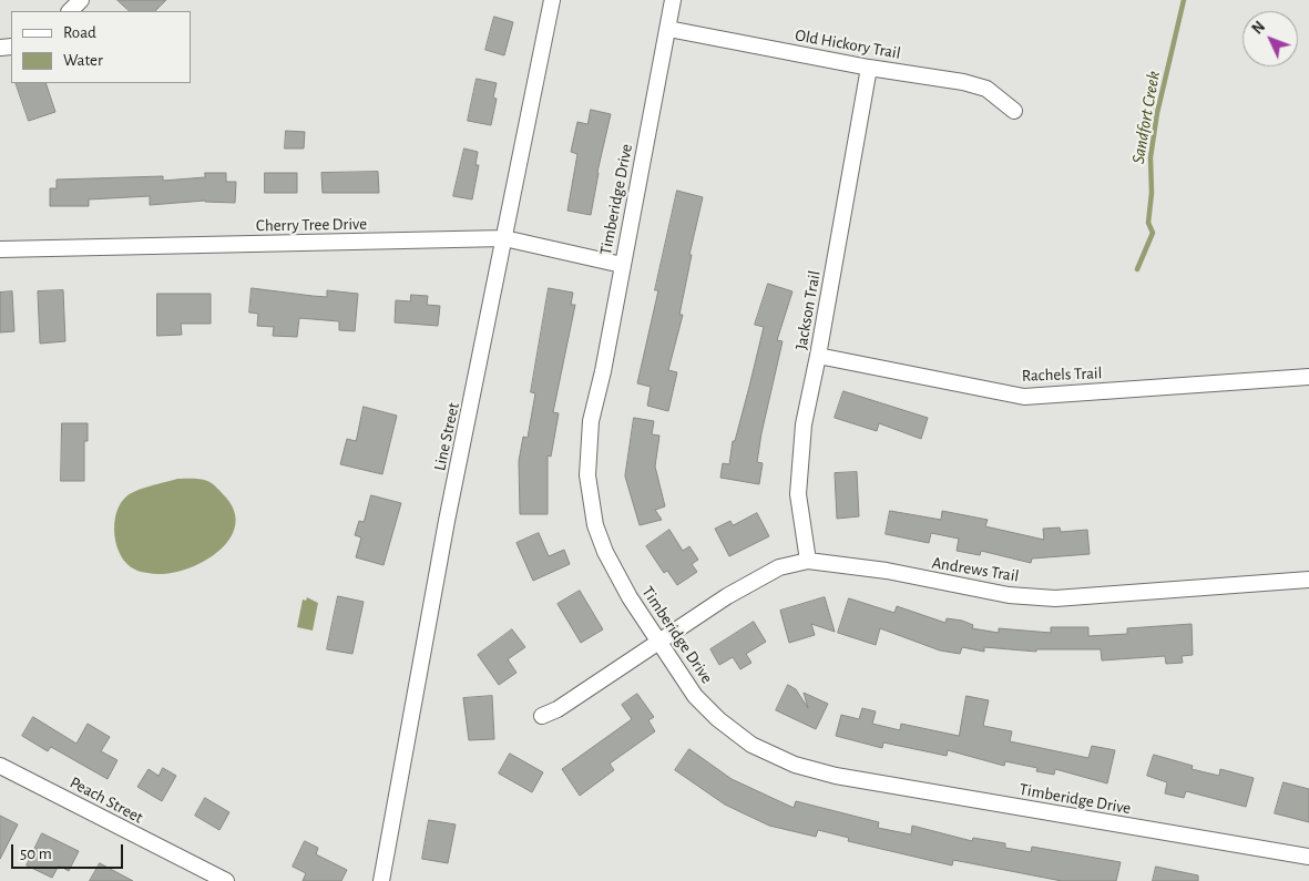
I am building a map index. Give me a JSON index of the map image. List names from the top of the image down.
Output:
{
  "streets": {
    "street": [
      "Old Hickory Trail",
      "Timberidge Drive",
      "Cherry Tree Drive",
      "Jackson Trail",
      "Rachels Trail",
      "Line Street",
      "Andrews Trail",
      "Peach Street"
    ]
  },
  "crossings": [
    ["Old Hickory Trail", "Timberidge Drive"],
    ["Old Hickory Trail", "Jackson Trail"],
    ["Timberidge Drive", "Cherry Tree Drive"],
    ["Timberidge Drive", "Andrews Trail"],
    ["Cherry Tree Drive", "Line Street"],
    ["Jackson Trail", "Rachels Trail"],
    ["Jackson Trail", "Andrews Trail"]
  ],
  "water": ["Sandfort Creek"],
  "legend": ["Road", "Water"],
  "scale_bar": "50 m",
  "north": "top left"
}
